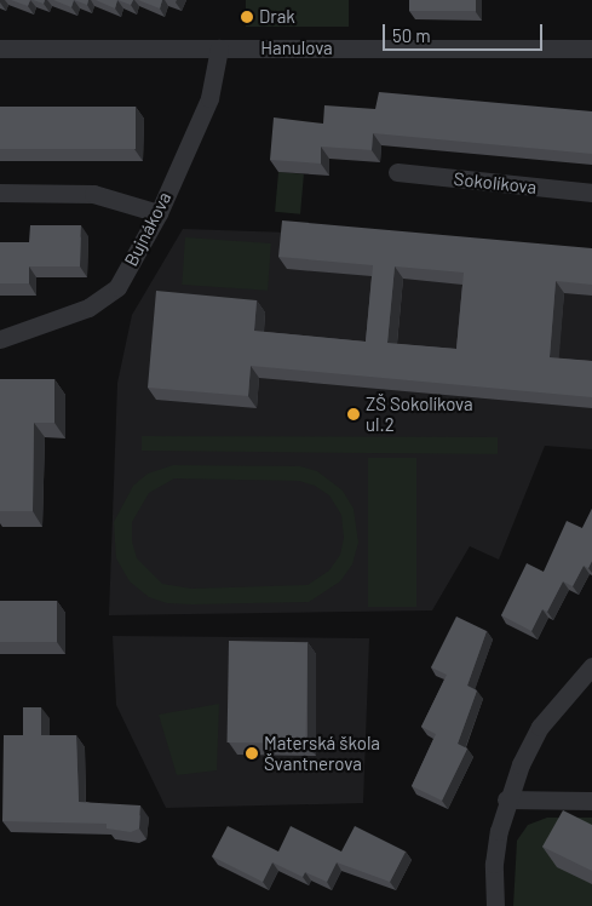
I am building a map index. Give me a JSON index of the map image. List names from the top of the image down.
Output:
{
  "streets": {
    "street": ["Hanulova", "Sokolíkova", "Bujnákova"]
  },
  "crossings": [
    ["Hanulova", "Bujnákova"]
  ],
  "places": ["Drak", "ZŠ Sokolíkova ul.2", "Materská škola Švantnerova"],
  "scale_bar": "50 m"
}
